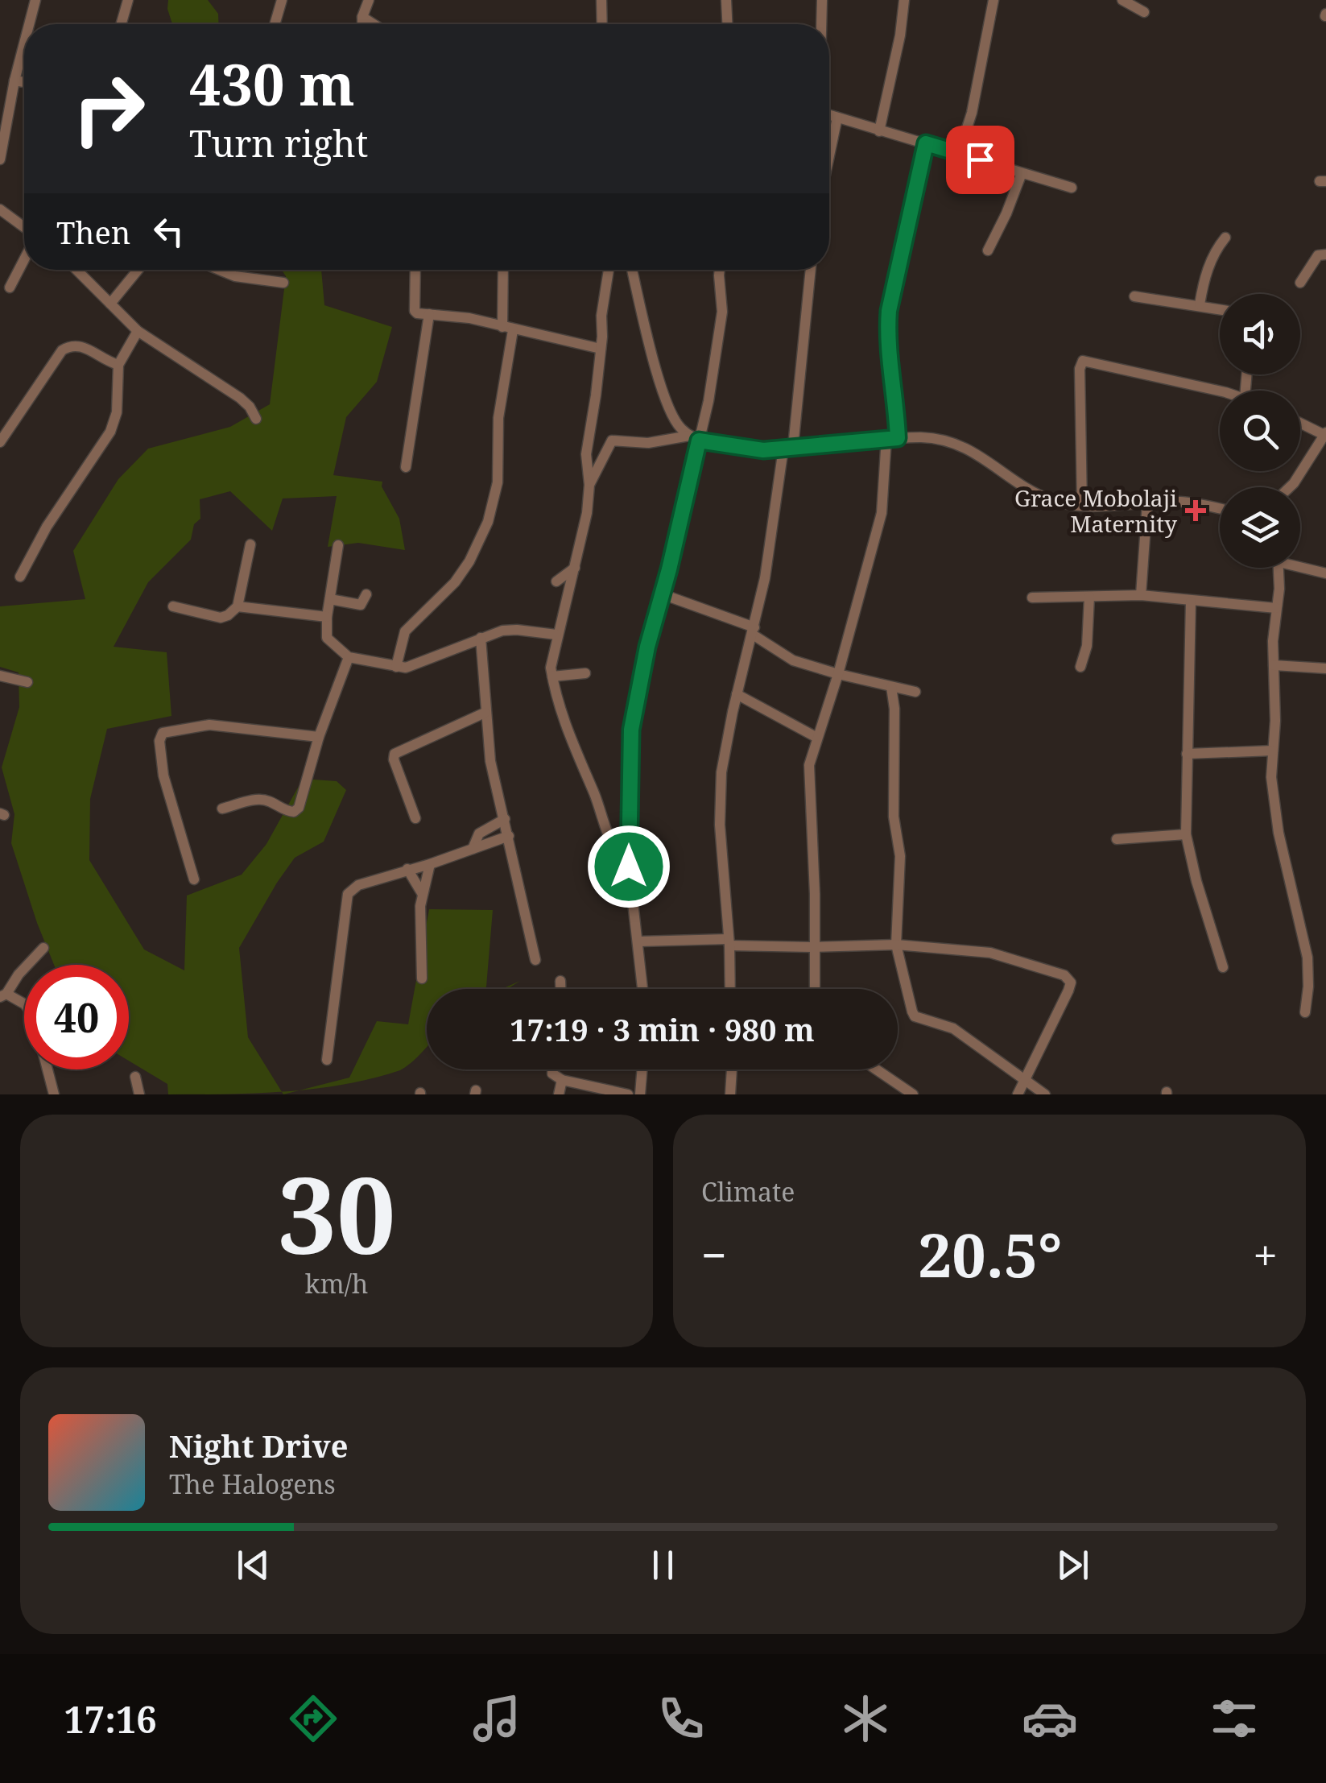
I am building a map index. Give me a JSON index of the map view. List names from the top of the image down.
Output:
{
  "places": {
    "health": ["Grace Mobolaji Maternity"]
  },
  "page": {
    "turn": ["430 m", "Turn right"],
    "then": "Then",
    "limit": "40",
    "trip": "17:19 · 3 min · 980 m",
    "tile": [
      ["30", "km/h"],
      "Climate"
    ],
    "heat": ["−", "20.5°", "+"],
    "song": ["Night Drive", "The Halogens"],
    "tabs": "17:16"
  }
}
